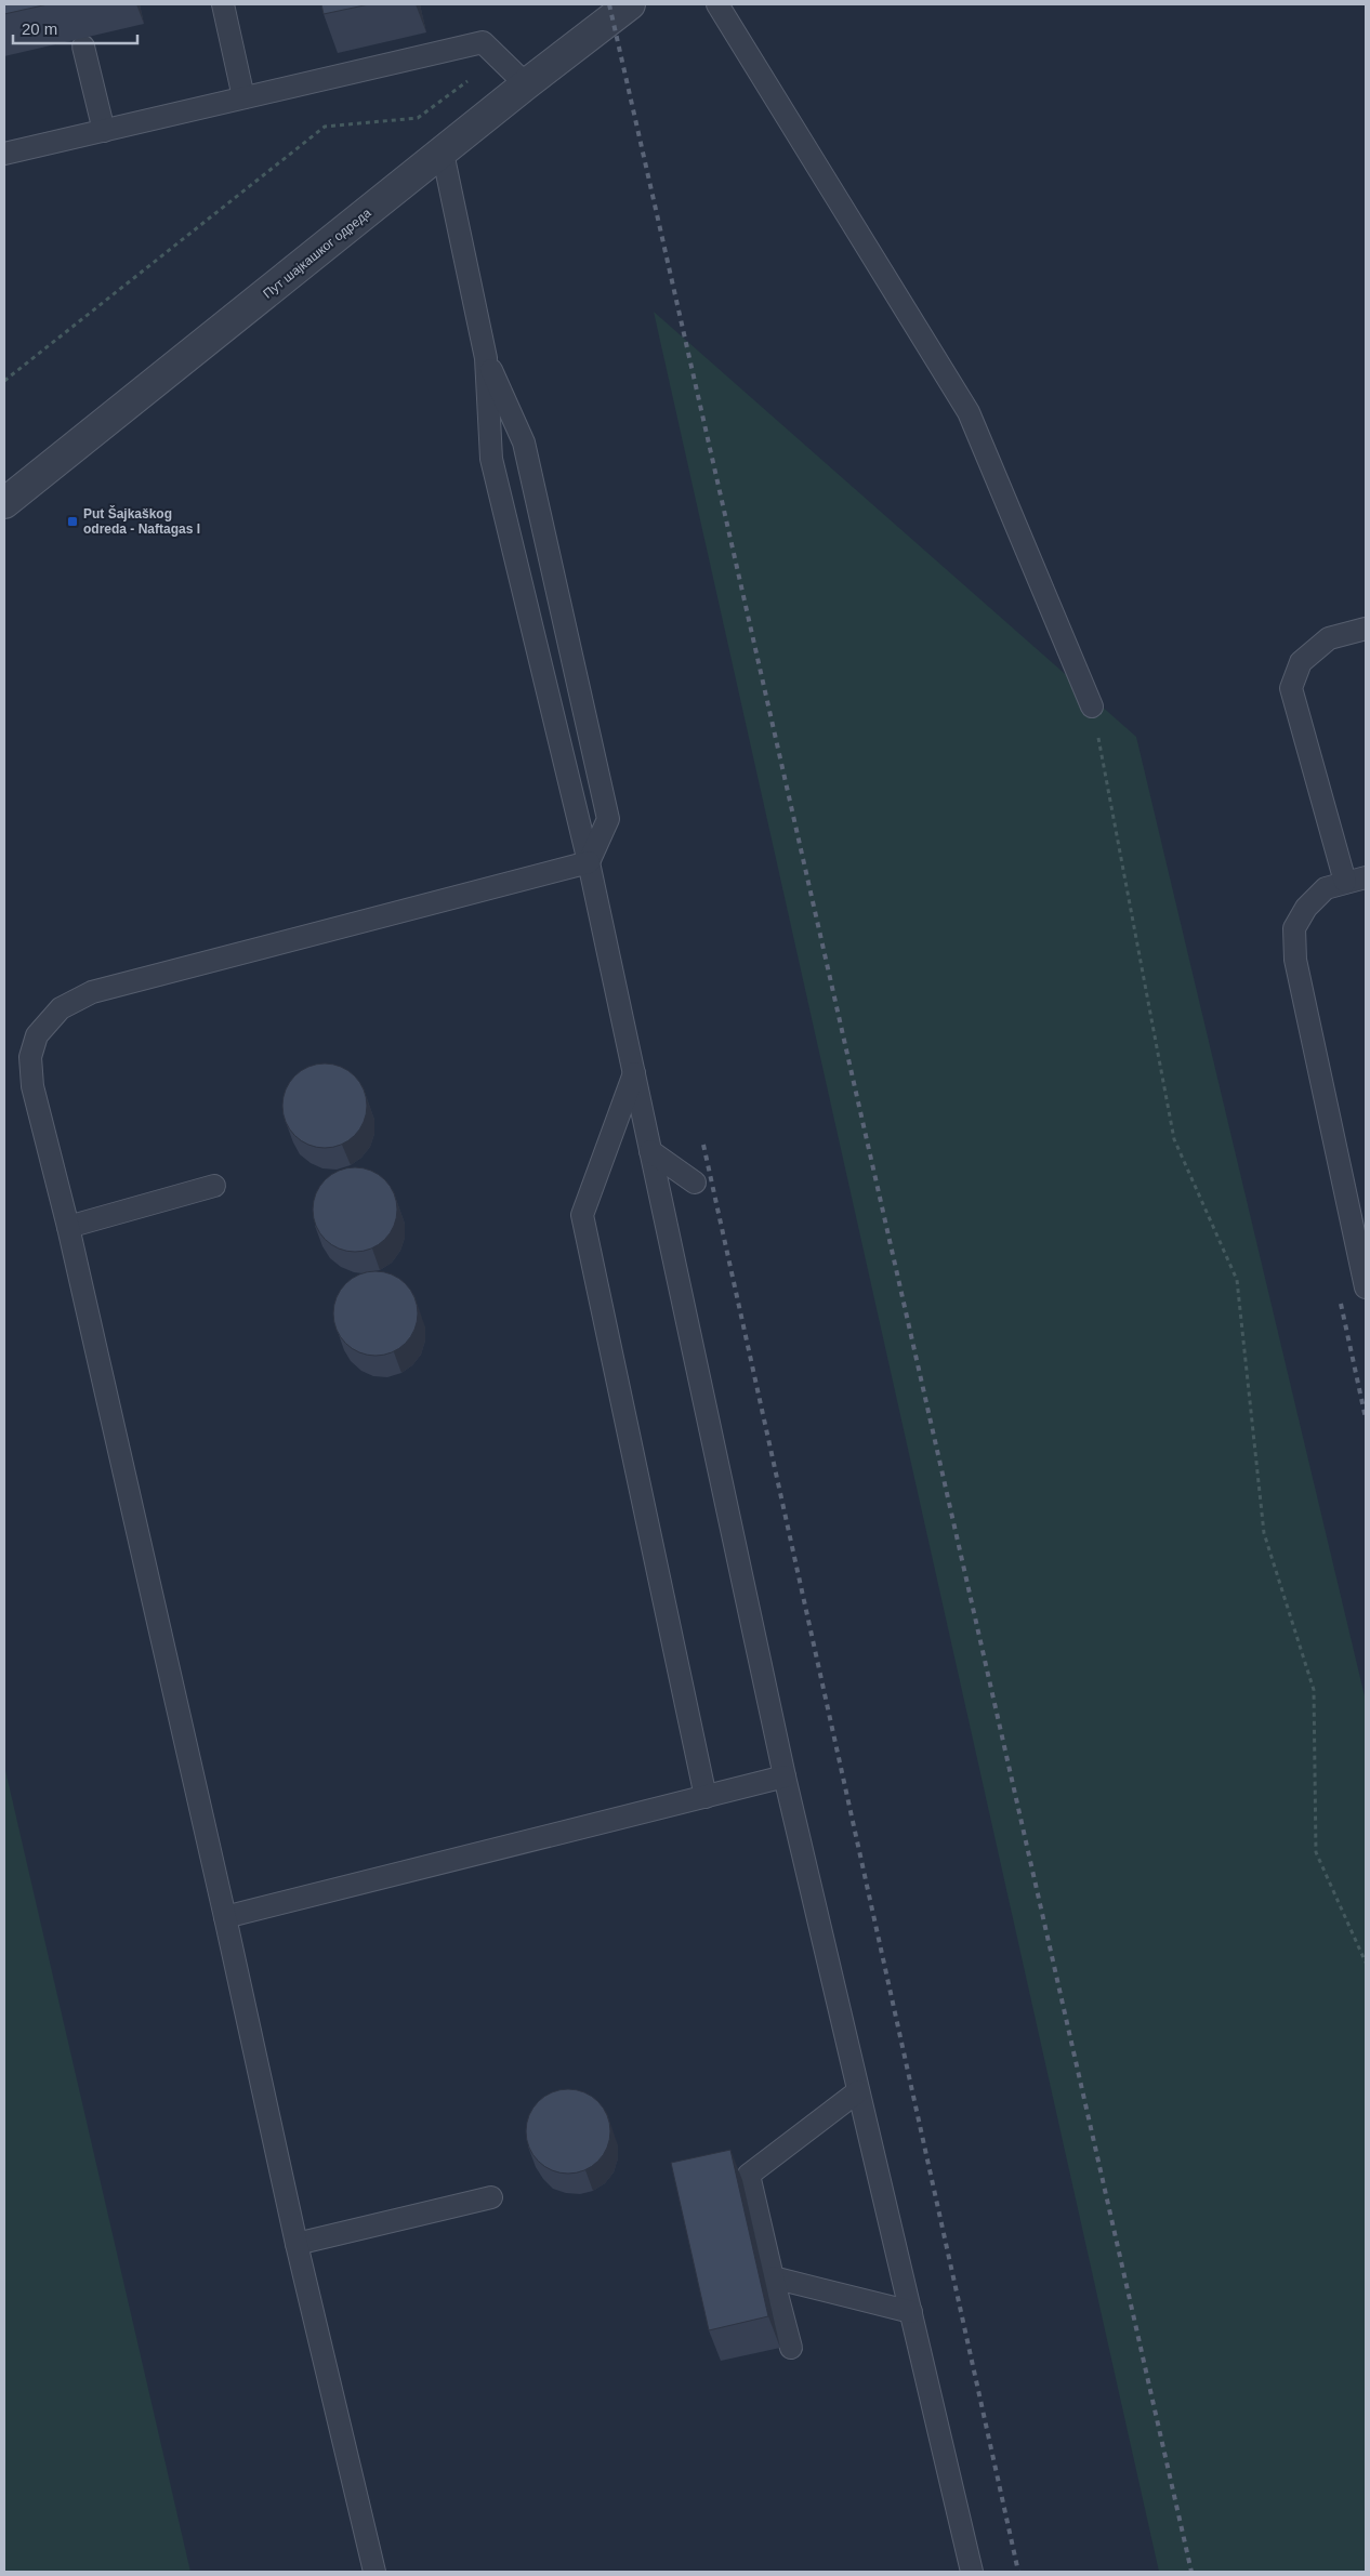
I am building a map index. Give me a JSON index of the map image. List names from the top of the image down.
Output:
{
  "streets": {
    "street": ["Пут шајкашког одреда"]
  },
  "places": {
    "transit": ["Put Šajkaškog odreda - Naftagas I"]
  },
  "scale_bar": "20 m"
}
